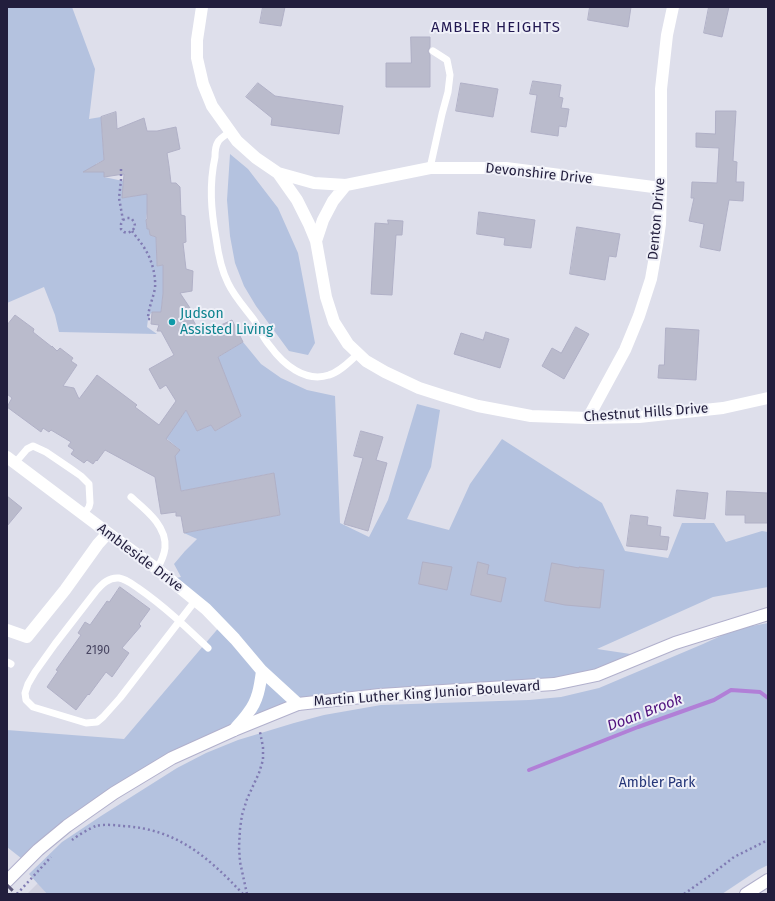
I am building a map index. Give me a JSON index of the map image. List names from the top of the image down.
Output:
{
  "streets": {
    "street": [
      "Devonshire Drive",
      "Denton Drive",
      "Chestnut Hills Drive",
      "Ambleside Drive",
      "Martin Luther King Junior Boulevard"
    ]
  },
  "crossings": [
    ["Devonshire Drive", "Denton Drive"],
    ["Devonshire Drive", "Chestnut Hills Drive"],
    ["Denton Drive", "Chestnut Hills Drive"],
    ["Ambleside Drive", "Martin Luther King Junior Boulevard"]
  ],
  "districts": ["AMBLER HEIGHTS"],
  "water": ["Doan Brook"],
  "parks": ["Ambler Park"],
  "places": ["Judson Assisted Living"],
  "house_numbers": ["2190"]
}
